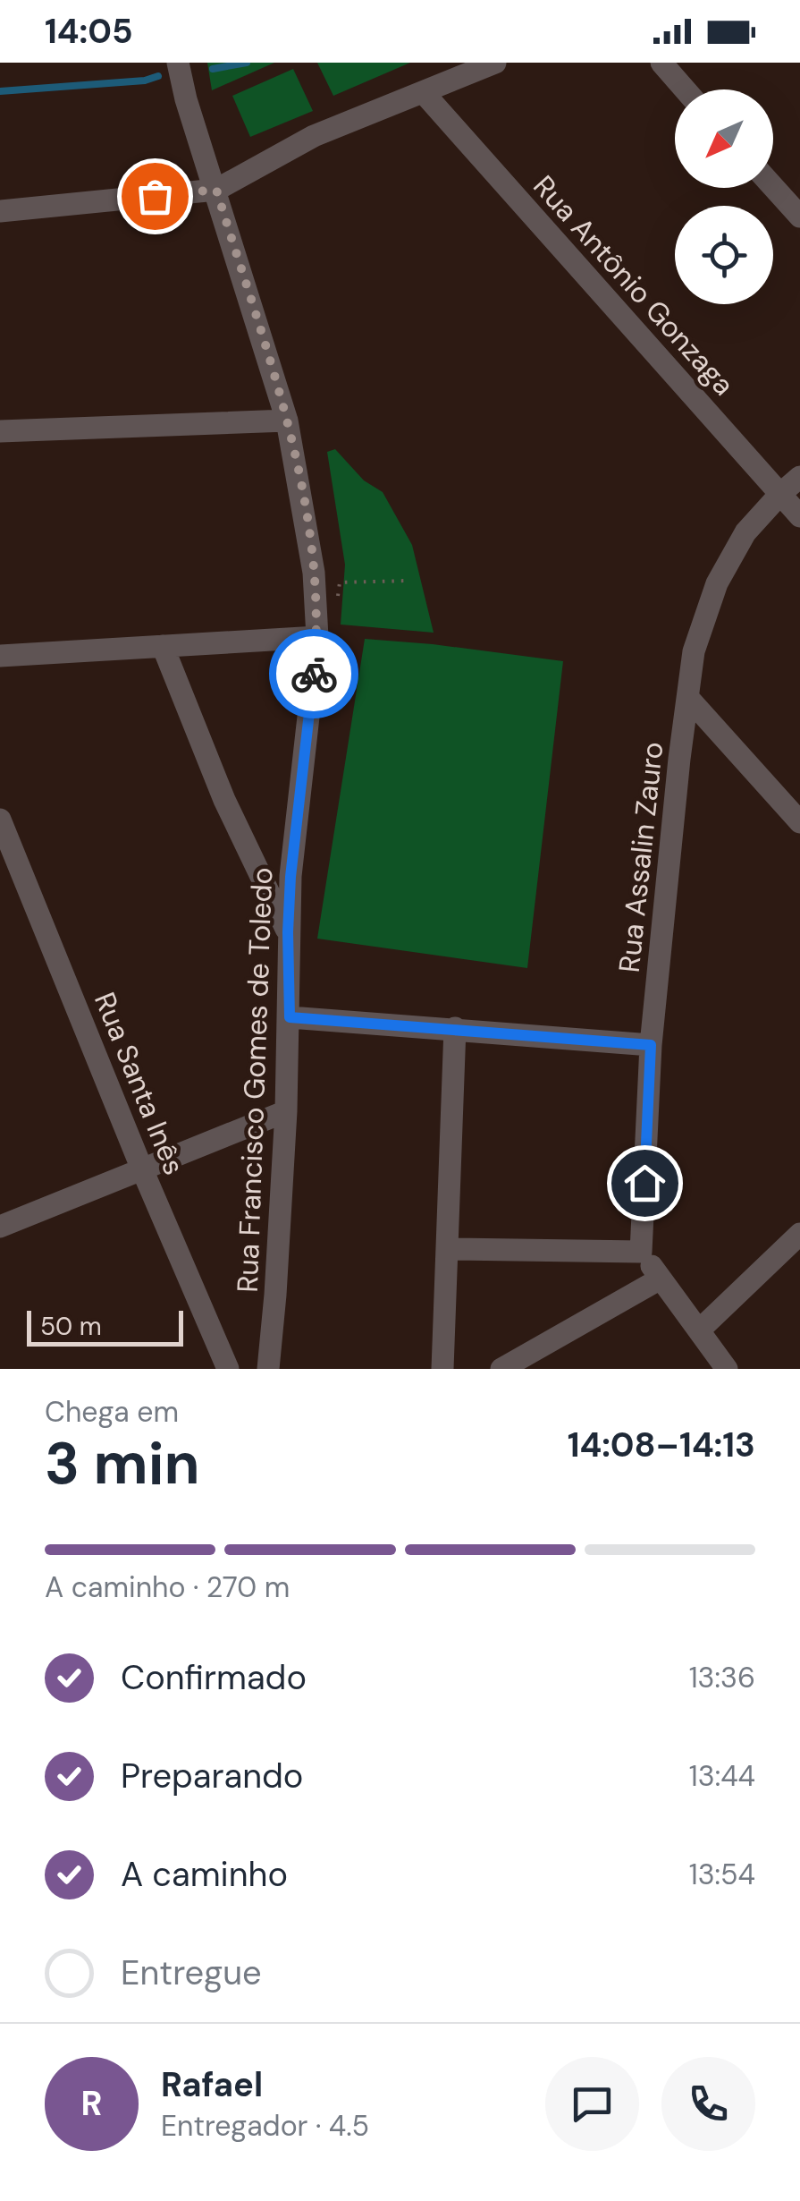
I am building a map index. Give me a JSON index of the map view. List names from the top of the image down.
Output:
{
  "streets": {
    "street": [
      "Rua Antônio Gonzaga",
      "Rua Assalin Zauro",
      "Rua Francisco Gomes de Toledo",
      "Rua Santa Inês"
    ]
  },
  "crossings": [
    ["Rua Antônio Gonzaga", "Rua Assalin Zauro"]
  ],
  "scale_bar": "50 m",
  "north": "bottom left",
  "page": {
    "status": "14:05",
    "scale": "50 m",
    "heading": ["3 min", "Chega em", "14:08–14:13"],
    "panel": ["Rafael", "Entregador · 4.5"],
    "bar": "A caminho · 270 m",
    "list": [
      ["Confirmado", "13:36"],
      ["Preparando", "13:44"],
      ["A caminho", "13:54"],
      "Entregue"
    ],
    "round": "R"
  }
}
